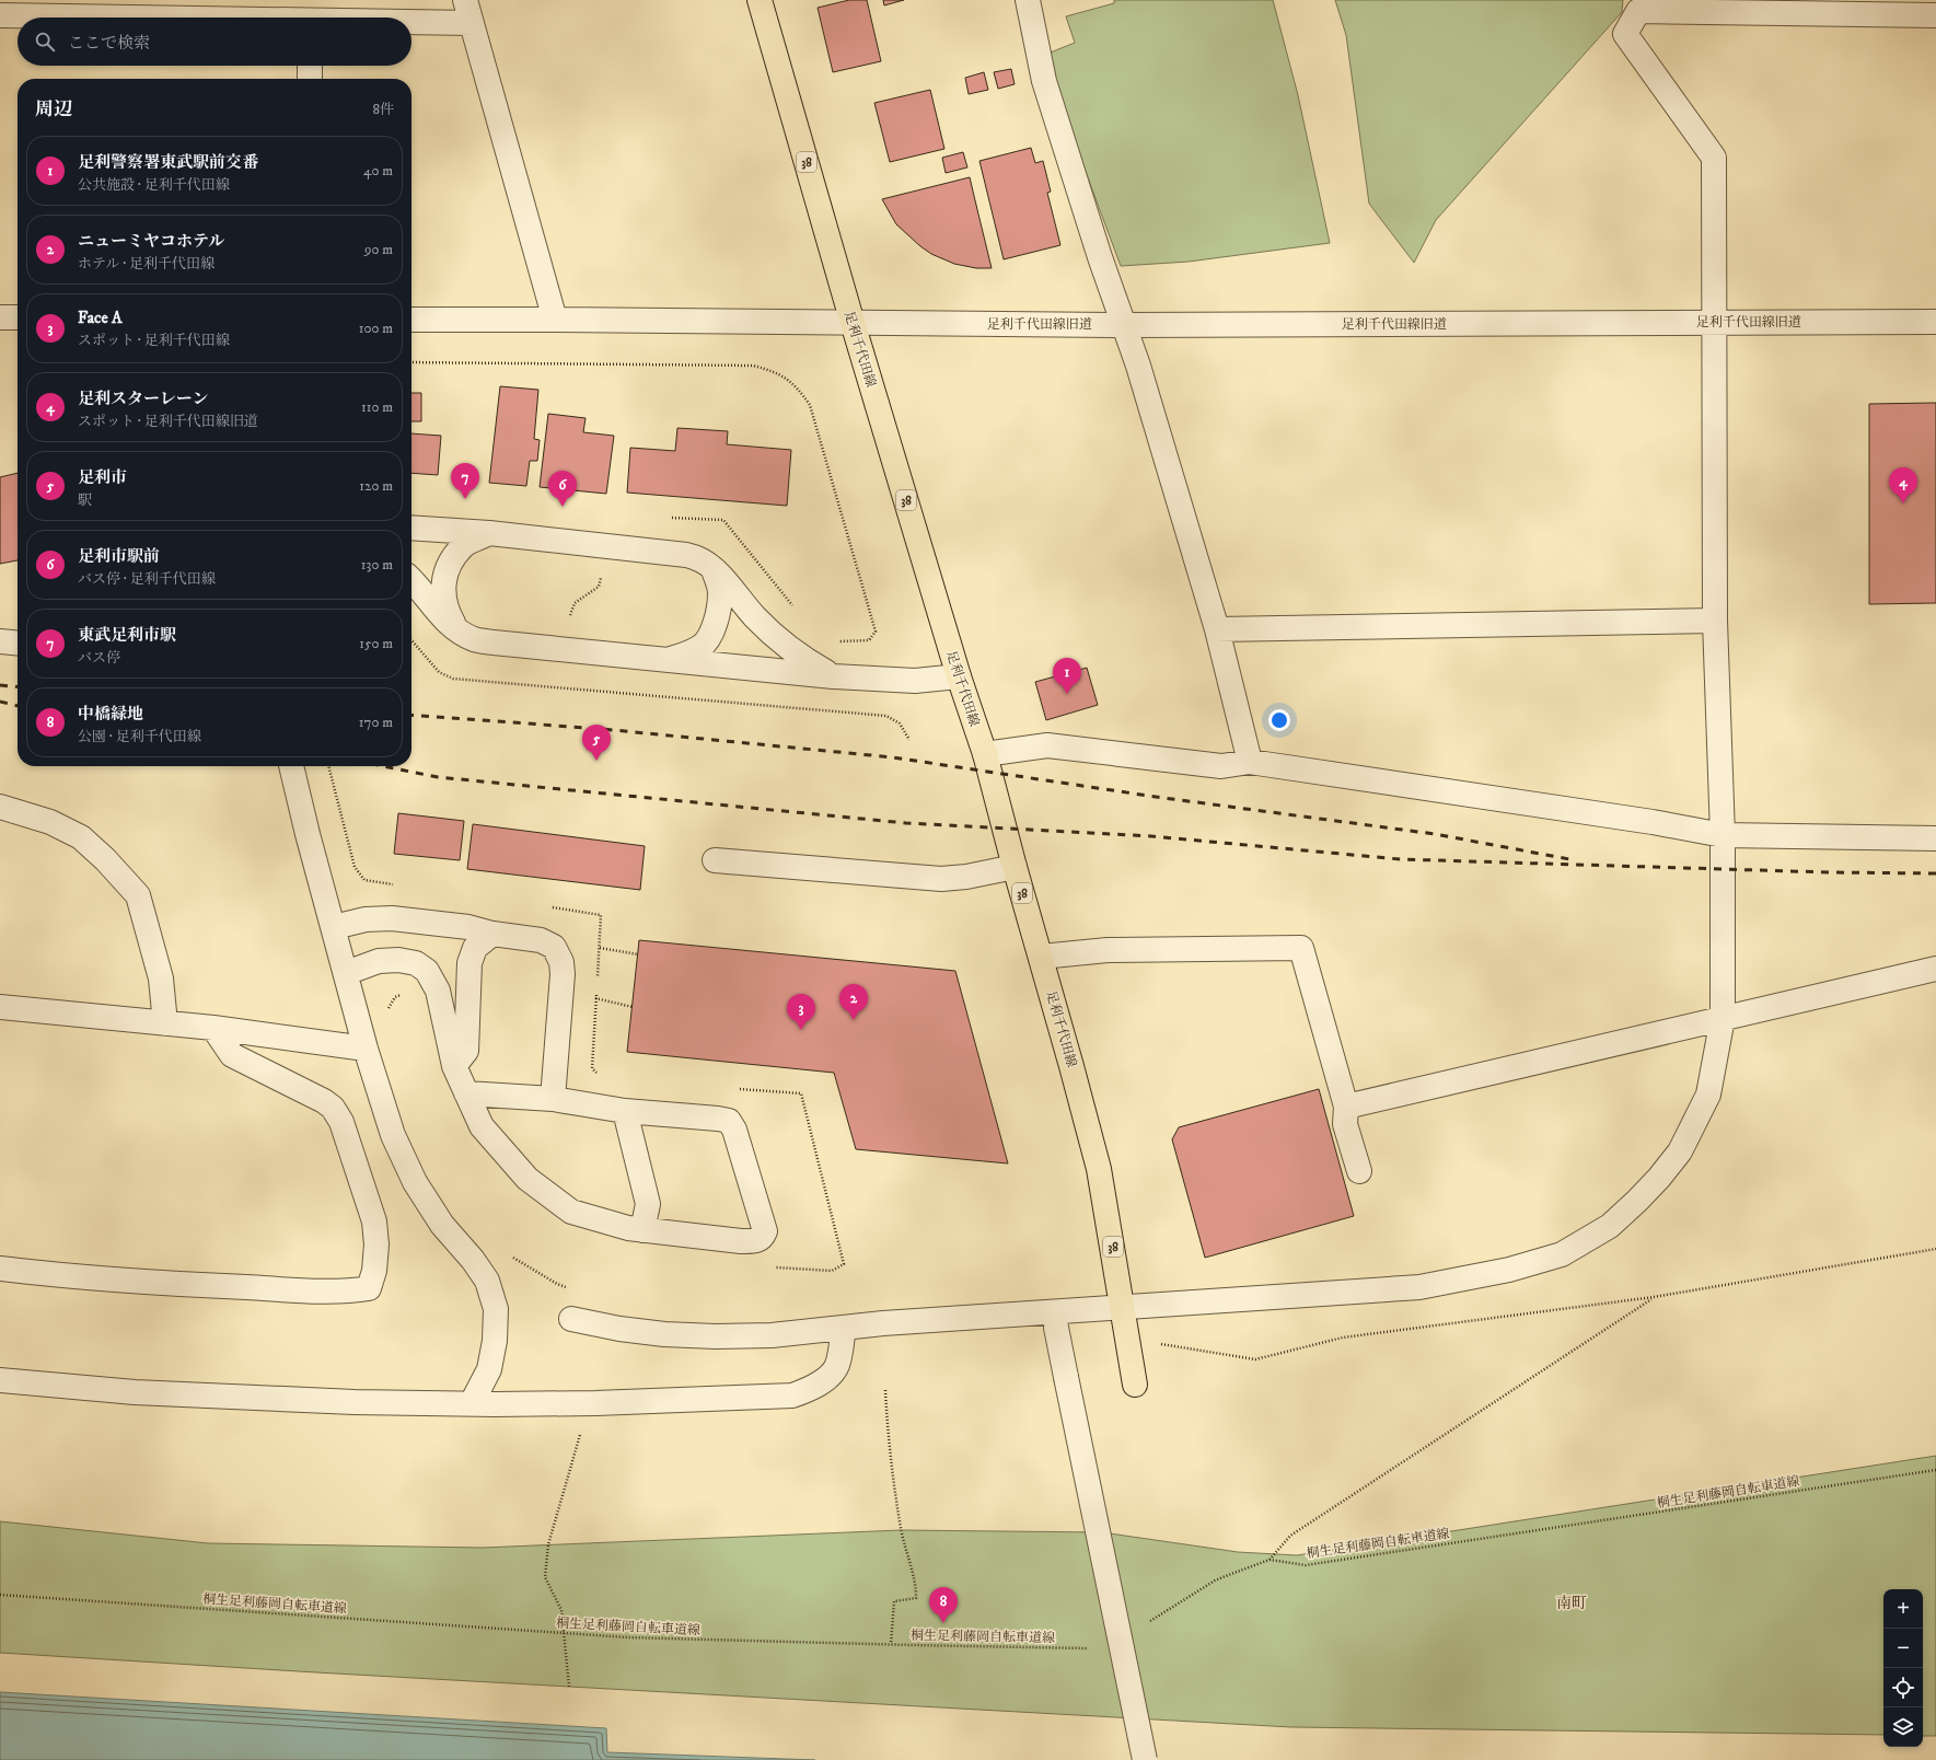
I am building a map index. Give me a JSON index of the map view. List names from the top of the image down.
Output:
{
  "streets": {
    "main road": ["38", "足利千代田線"],
    "street": ["足利千代田線旧道"],
    "path": ["桐生足利藤岡自転車道線"]
  },
  "crossings": [
    ["足利千代田線旧道", "足利千代田線"]
  ],
  "districts": ["南町"],
  "page": {
    "search": "ここで検索",
    "heading": ["周辺", "8件"],
    "list": [
      {
        "mark": "1",
        "name": "足利警察署東武駅前交番",
        "note": "公共施設 · 足利千代田線",
        "value": "40 m"
      },
      {
        "mark": "2",
        "name": "ニューミヤコホテル",
        "note": "ホテル · 足利千代田線",
        "value": "90 m"
      },
      {
        "mark": "3",
        "name": "Face A",
        "note": "スポット · 足利千代田線",
        "value": "100 m"
      },
      {
        "mark": "4",
        "name": "足利スターレーン",
        "note": "スポット · 足利千代田線旧道",
        "value": "110 m"
      },
      {
        "mark": "5",
        "name": "足利市",
        "note": "駅",
        "value": "120 m"
      },
      {
        "mark": "6",
        "name": "足利市駅前",
        "note": "バス停 · 足利千代田線",
        "value": "130 m"
      },
      {
        "mark": "7",
        "name": "東武足利市駅",
        "note": "バス停",
        "value": "150 m"
      },
      {
        "mark": "8",
        "name": "中橋緑地",
        "note": "公園 · 足利千代田線",
        "value": "170 m"
      }
    ],
    "pins": [
      "7",
      "4",
      "6",
      "1",
      "5",
      "2",
      "3",
      "8"
    ],
    "map_buttons": ["+", "−"]
  }
}
